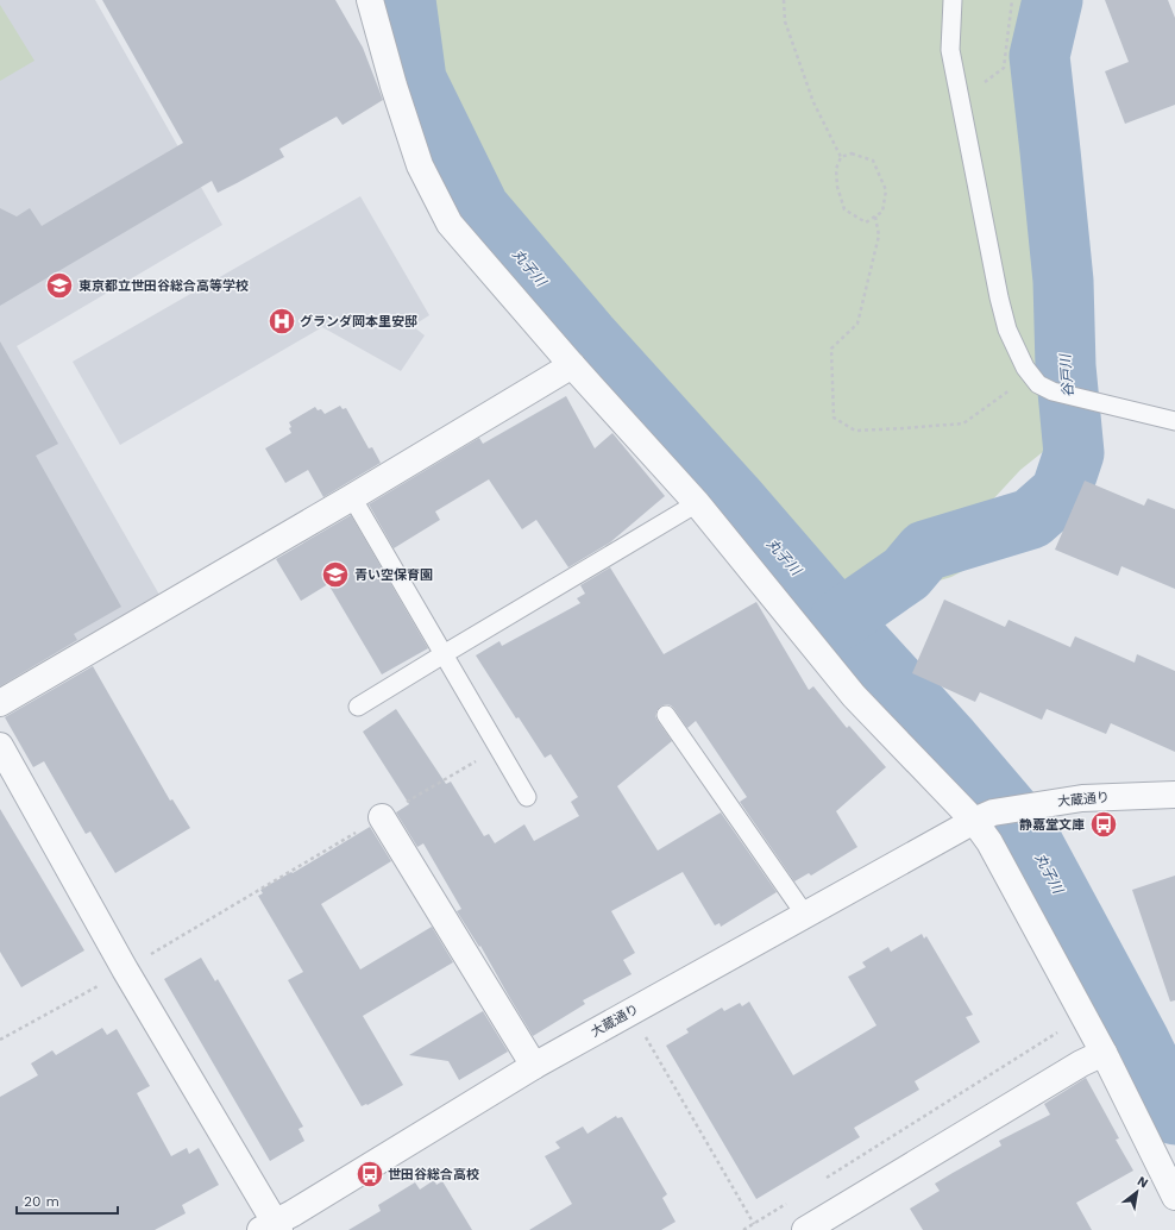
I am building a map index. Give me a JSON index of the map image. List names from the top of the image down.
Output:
{
  "streets": {
    "street": ["大蔵通り"]
  },
  "water": ["丸子川", "谷戸川"],
  "places": {
    "school or university": ["東京都立世田谷総合高等学校", "青い空保育園"],
    "hospital": ["グランダ岡本里安邸"],
    "bus stop": ["静嘉堂文庫", "世田谷総合高校"]
  },
  "scale_bar": "20 m",
  "north": "top right"
}
